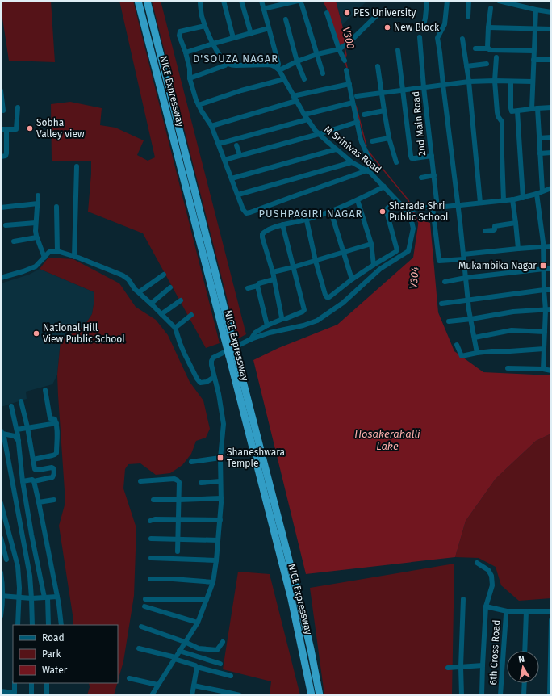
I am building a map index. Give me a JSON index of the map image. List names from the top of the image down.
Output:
{
  "streets": {
    "highway": ["NICE Expressway"],
    "street": ["2nd Main Road", "M Srinivas Road", "6th Cross Road"]
  },
  "districts": ["D'SOUZA NAGAR", "PUSHPAGIRI NAGAR"],
  "water": ["V300", "V304", "Hosakerahalli Lake"],
  "places": {
    "other": [
      "PES University",
      "New Block",
      "Sobha Valley view",
      "Sharada Shri Public School",
      "National Hill View Public School"
    ],
    "transit": ["Mukambika Nagar", "Shaneshwara Temple"]
  },
  "legend": ["Road", "Park", "Water"],
  "north": "top"
}
